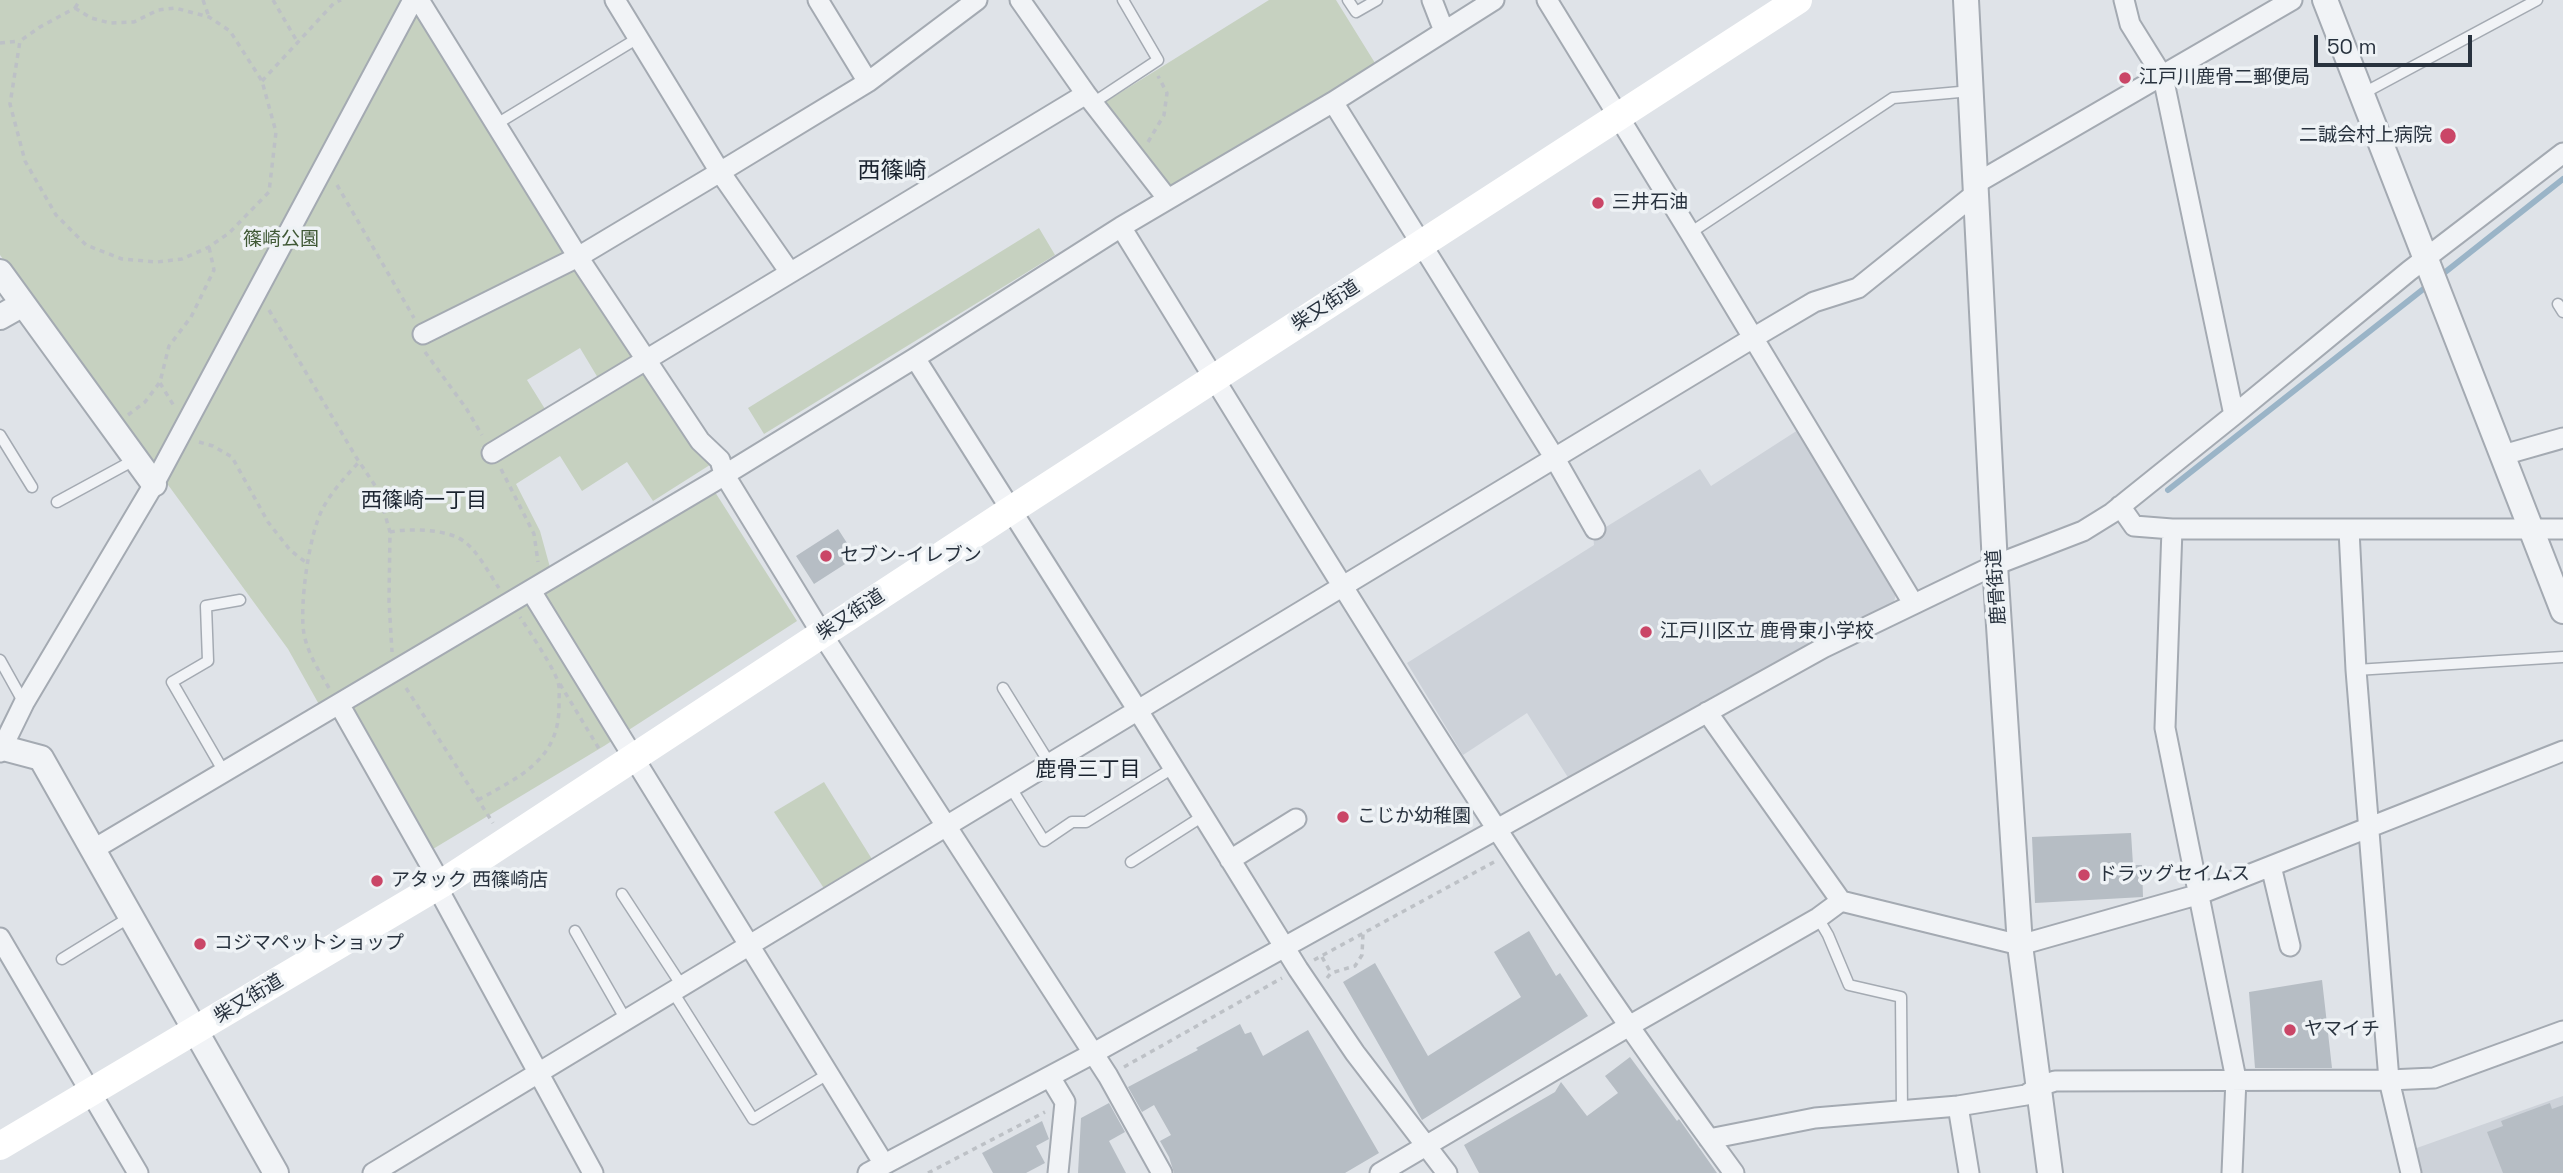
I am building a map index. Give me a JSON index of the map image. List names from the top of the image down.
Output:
{
  "streets": {
    "main road": ["柴又街道"],
    "street": ["鹿骨街道"]
  },
  "districts": ["西篠崎", "西篠崎一丁目", "鹿骨三丁目"],
  "parks": ["篠崎公園"],
  "places": [
    "江戸川鹿骨二郵便局",
    "二誠会村上病院",
    "三井石油",
    "セブン-イレブン",
    "江戸川区立 鹿骨東小学校",
    "こじか幼稚園",
    "ドラッグセイムス",
    "アタック 西篠崎店",
    "コジマペットショップ",
    "ヤマイチ"
  ],
  "scale_bar": "50 m"
}
